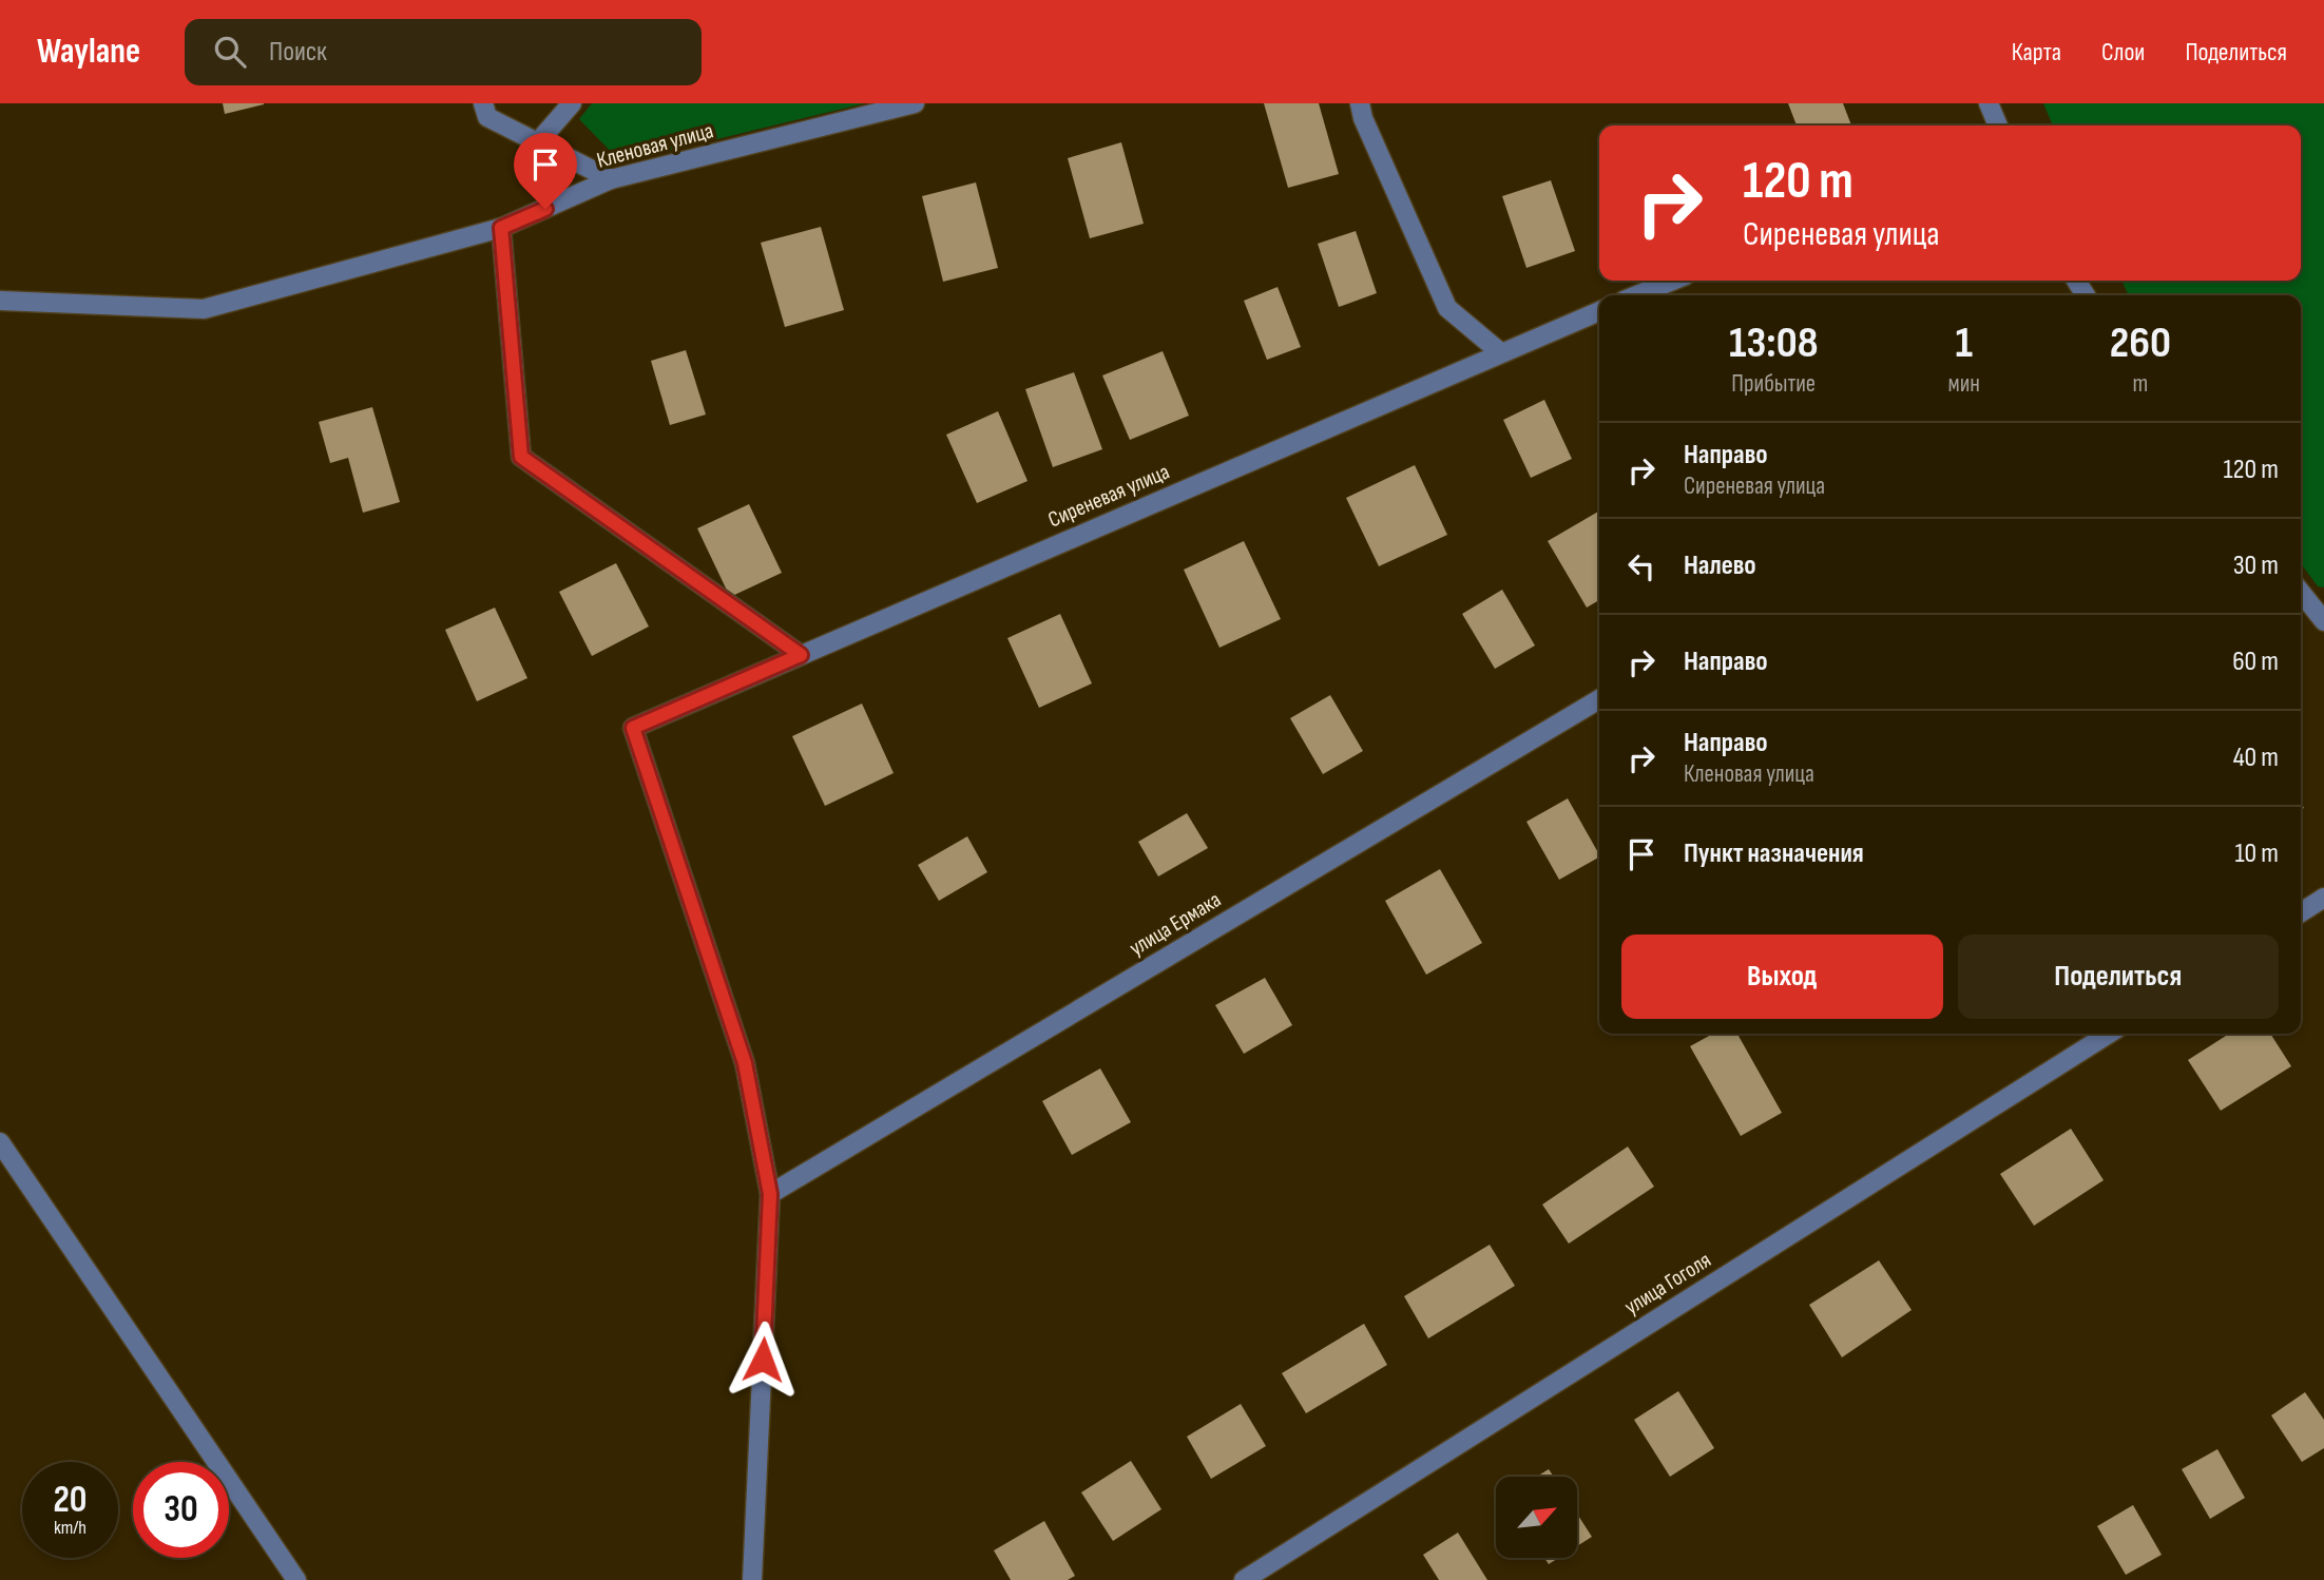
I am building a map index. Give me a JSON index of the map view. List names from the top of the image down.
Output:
{
  "streets": {
    "street": [
      "Кленовая улица",
      "Сиреневая улица",
      "улица Ермака",
      "улица Гоголя"
    ]
  },
  "crossings": [
    ["Сиреневая улица", "улица Ермака"]
  ],
  "north": "top right",
  "page": {
    "header": "Waylane",
    "search": "Поиск",
    "nav": ["Карта", "Слои", "Поделиться"],
    "turn": ["120 m", "Сиреневая улица"],
    "eta": [
      "13:08",
      "Прибытие",
      "1",
      "мин",
      "260",
      "m"
    ],
    "list": [
      {
        "name": "Направо",
        "note": "Сиреневая улица",
        "value": "120 m"
      },
      {
        "name": "Налево",
        "value": "30 m"
      },
      {
        "name": "Направо",
        "value": "60 m"
      },
      {
        "name": "Направо",
        "note": "Кленовая улица",
        "value": "40 m"
      },
      {
        "name": "Пункт назначения",
        "value": "10 m"
      }
    ],
    "buttons": ["Выход", "Поделиться"],
    "speed": "20 km/h",
    "limit": "30"
  }
}
